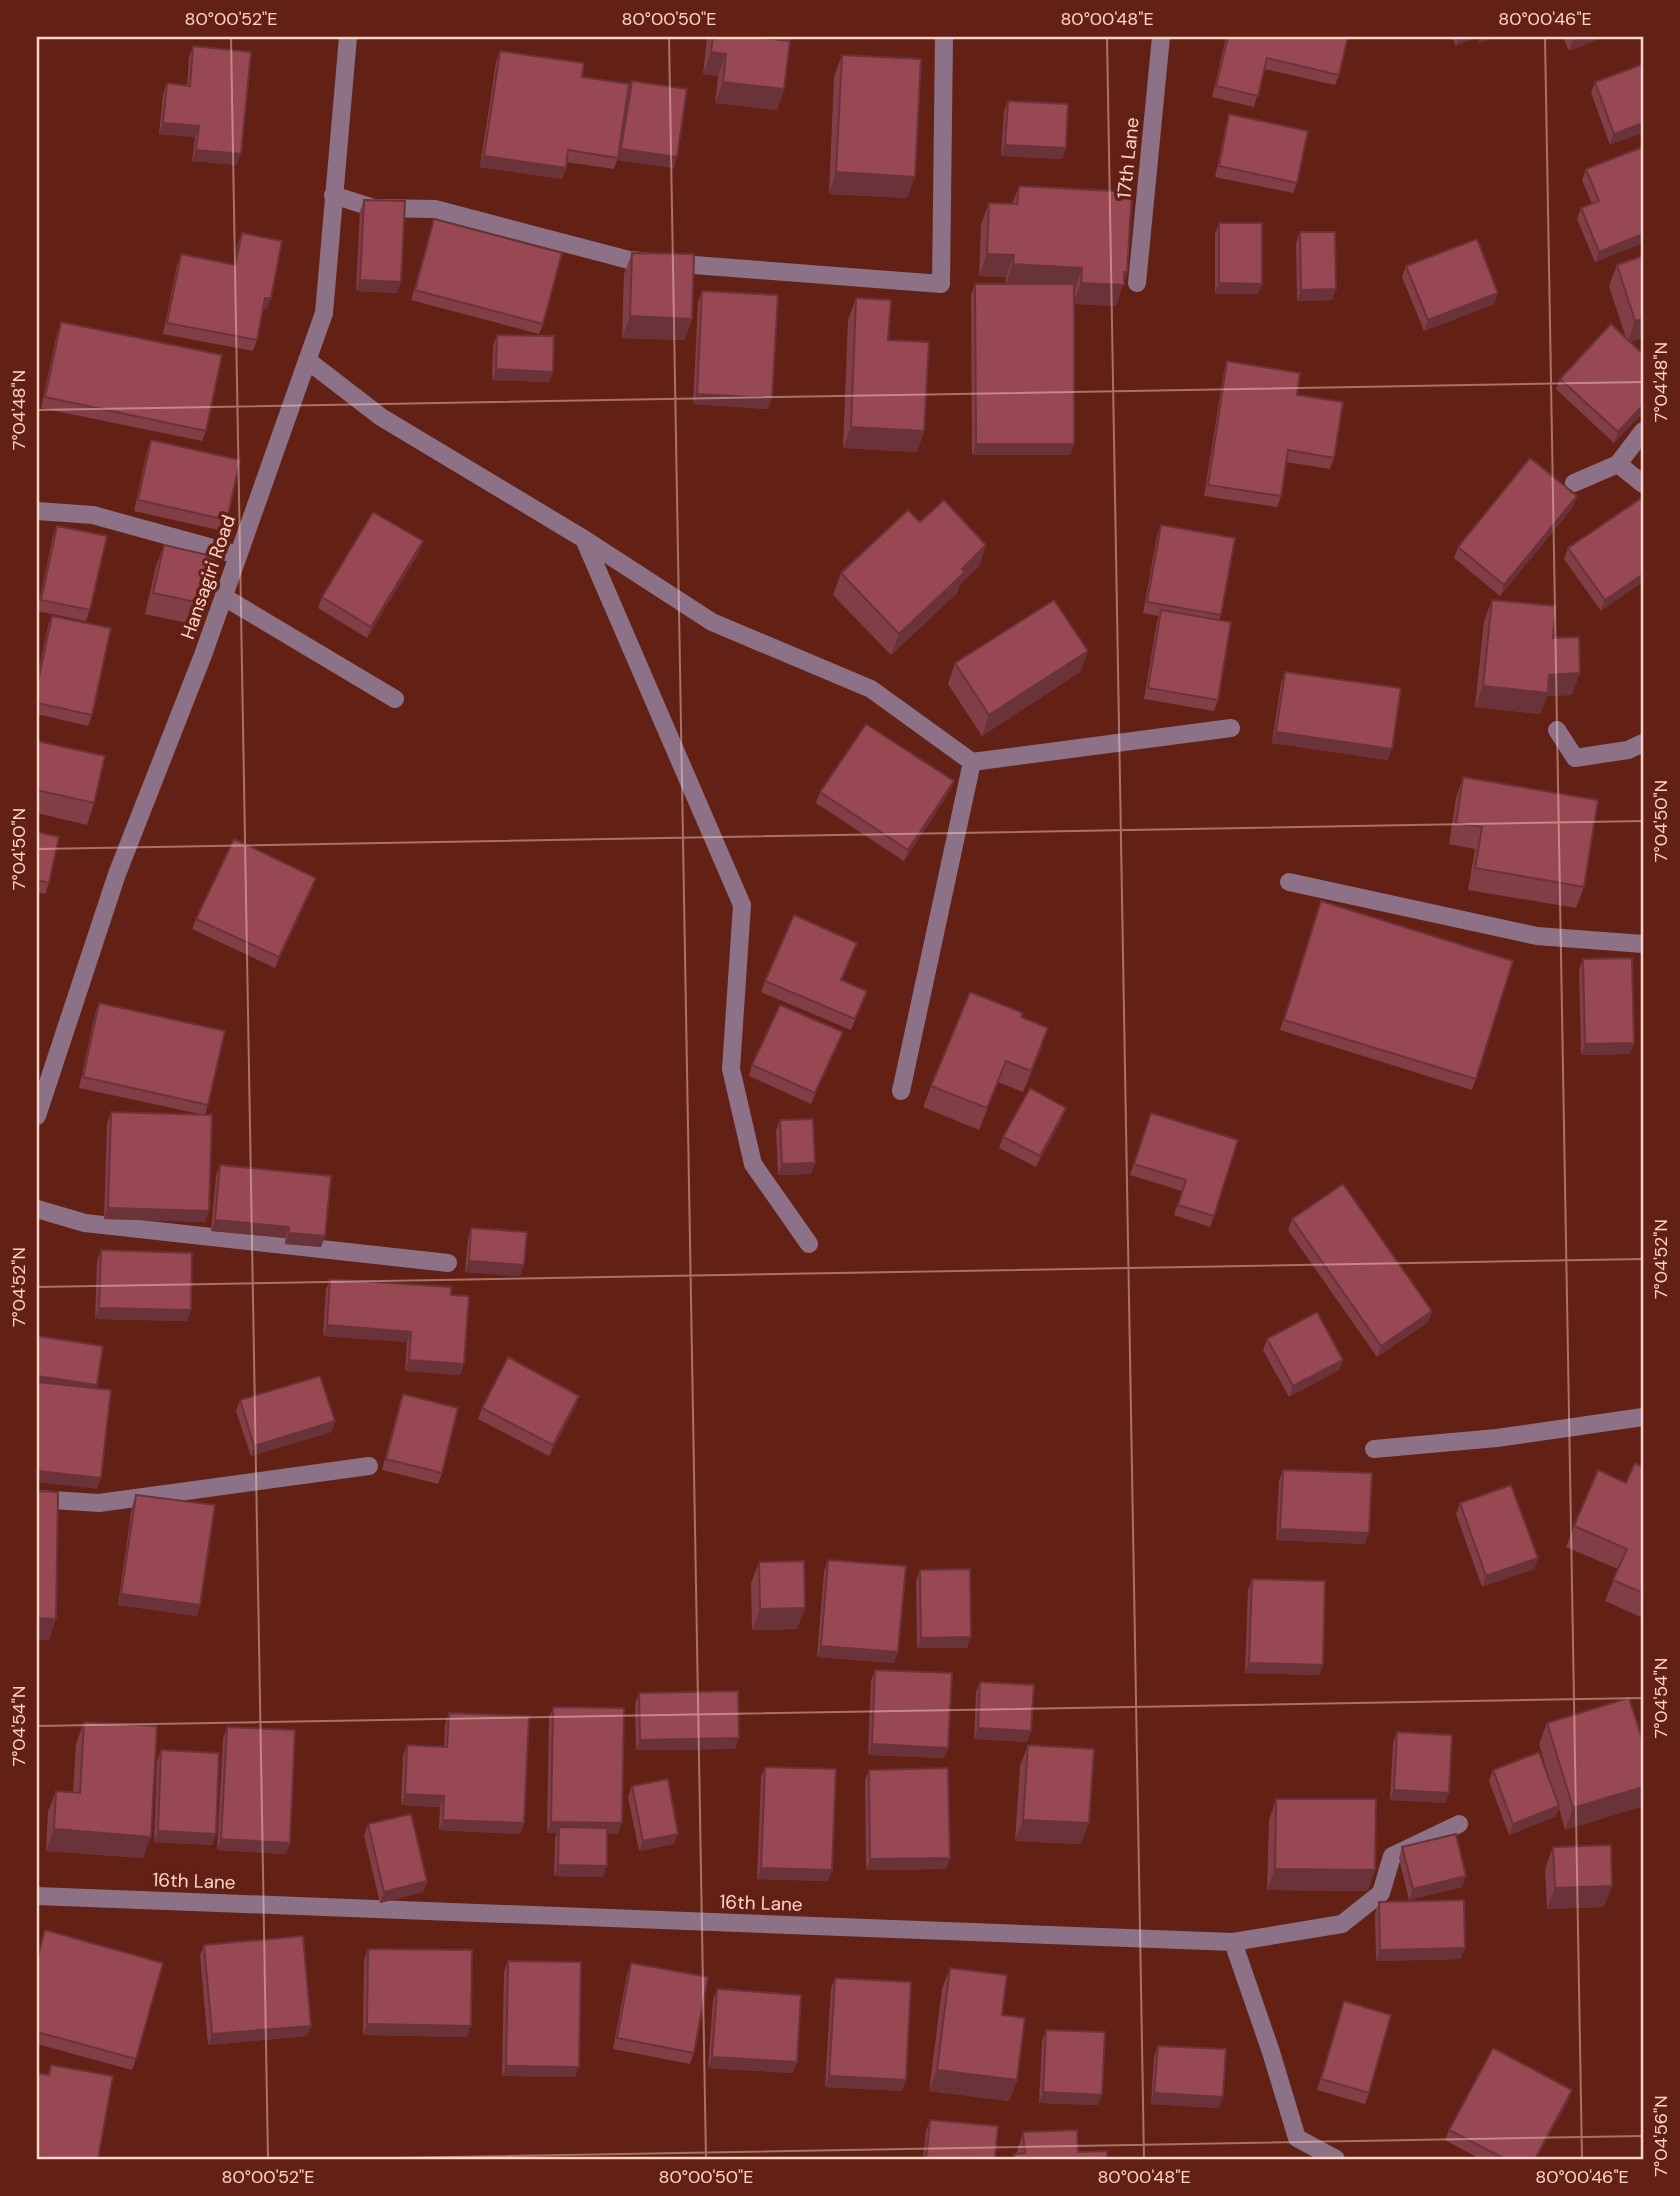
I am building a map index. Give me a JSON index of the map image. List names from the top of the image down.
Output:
{
  "streets": {
    "street": ["17th Lane", "Hansagiri Road", "16th Lane"]
  },
  "coordinates": [
    "80°00'52\"E",
    "80°00'50\"E",
    "80°00'48\"E",
    "80°00'46\"E",
    "7°04'48\"N",
    "7°04'50\"N",
    "7°04'52\"N",
    "7°04'54\"N",
    "7°04'56\"N"
  ]
}
